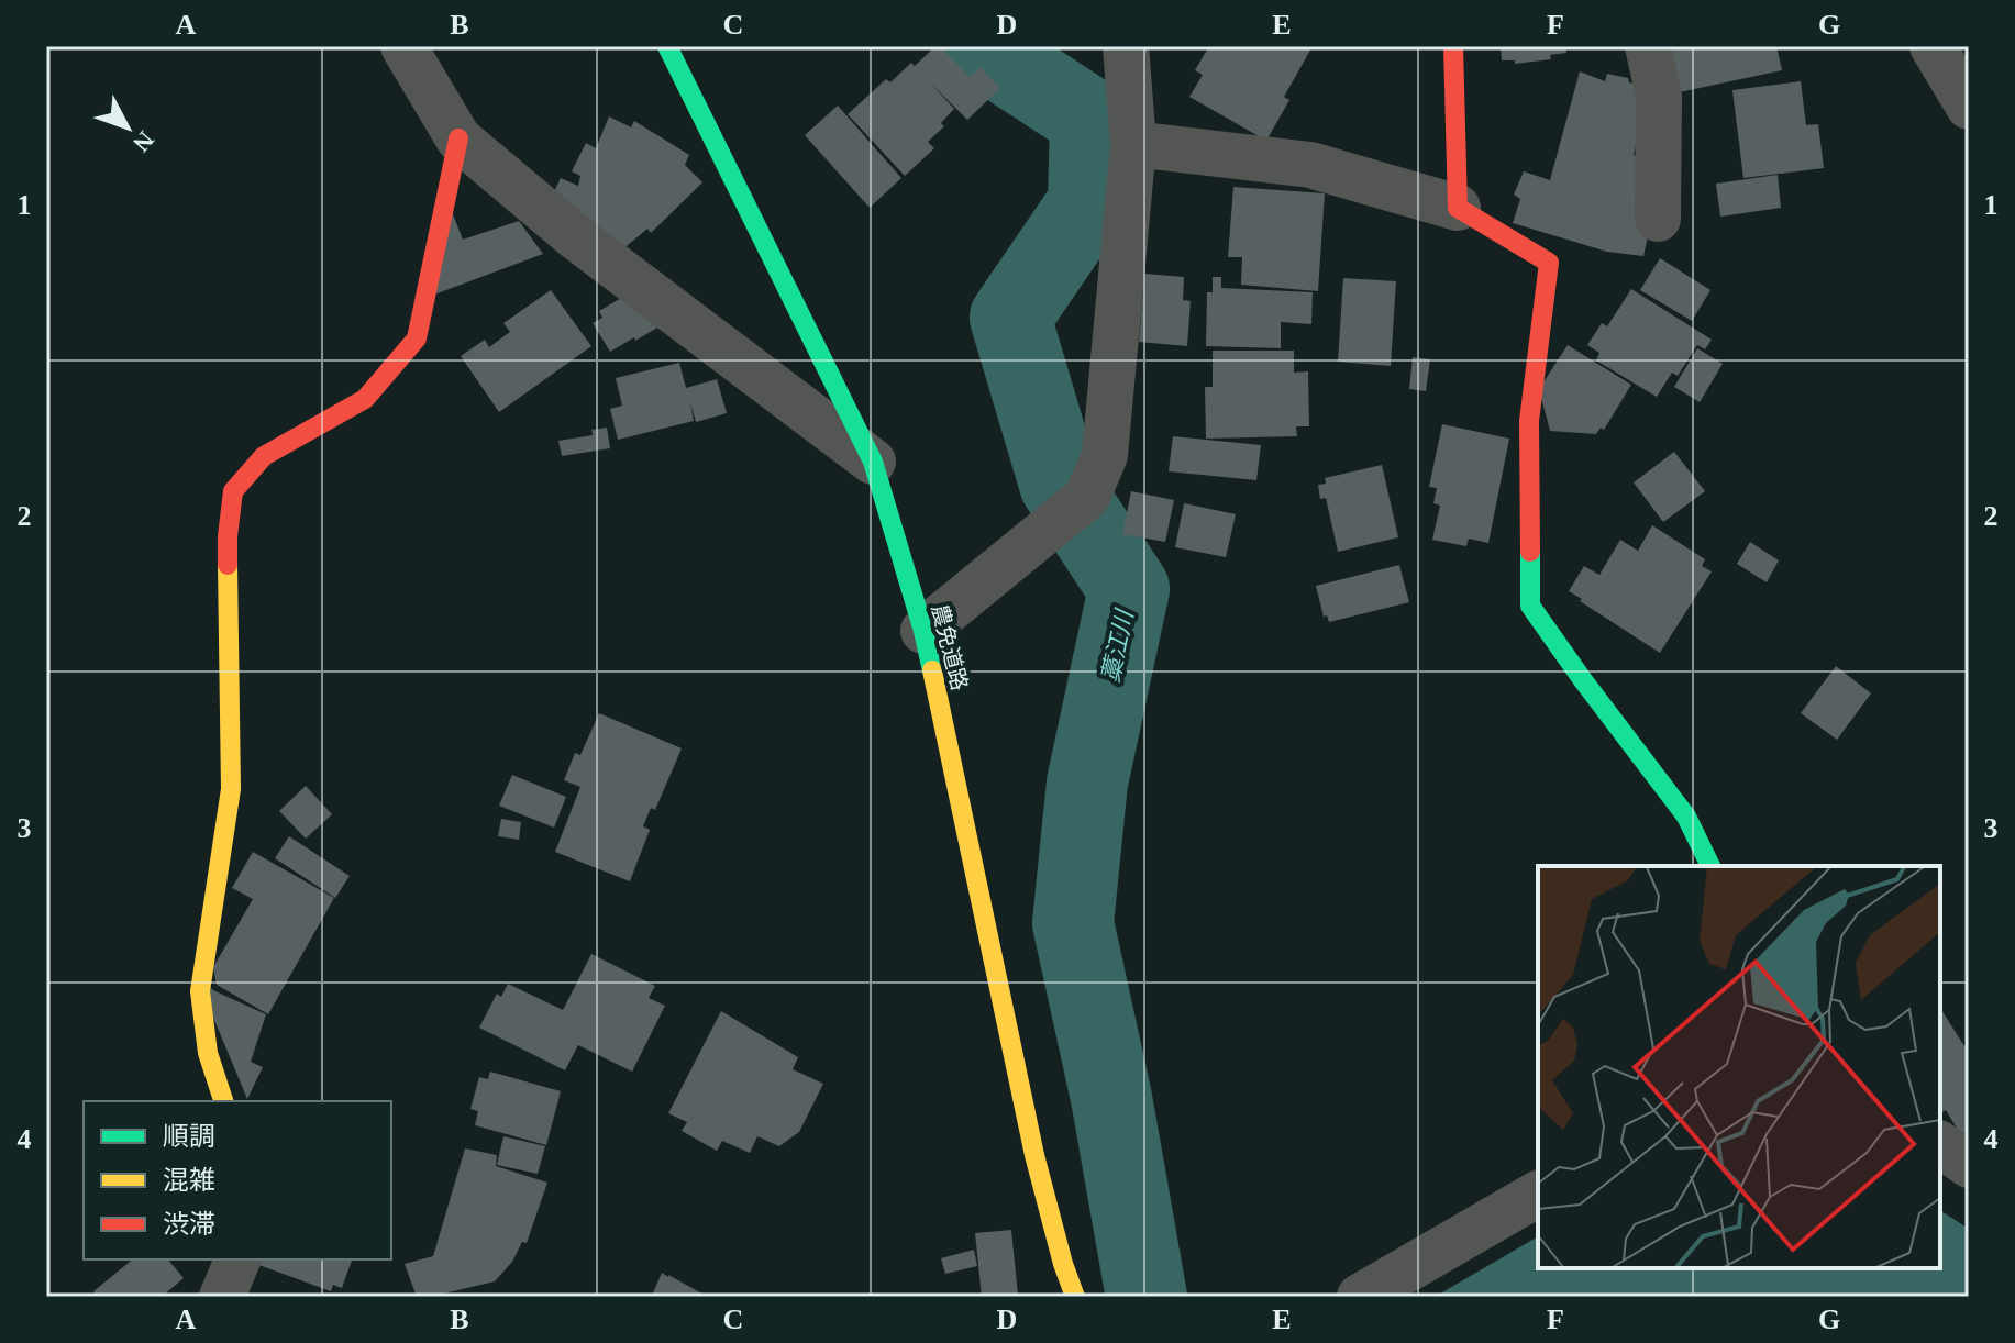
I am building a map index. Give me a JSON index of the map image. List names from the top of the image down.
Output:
{
  "streets": {
    "street": ["農免道路"]
  },
  "water": ["藁江川"],
  "legend": ["順調", "混雑", "渋滞"],
  "north": "bottom right",
  "grid": {
    "columns": [
      "A",
      "B",
      "C",
      "D",
      "E",
      "F",
      "G"
    ],
    "rows": [
      "1",
      "2",
      "3",
      "4"
    ]
  }
}
